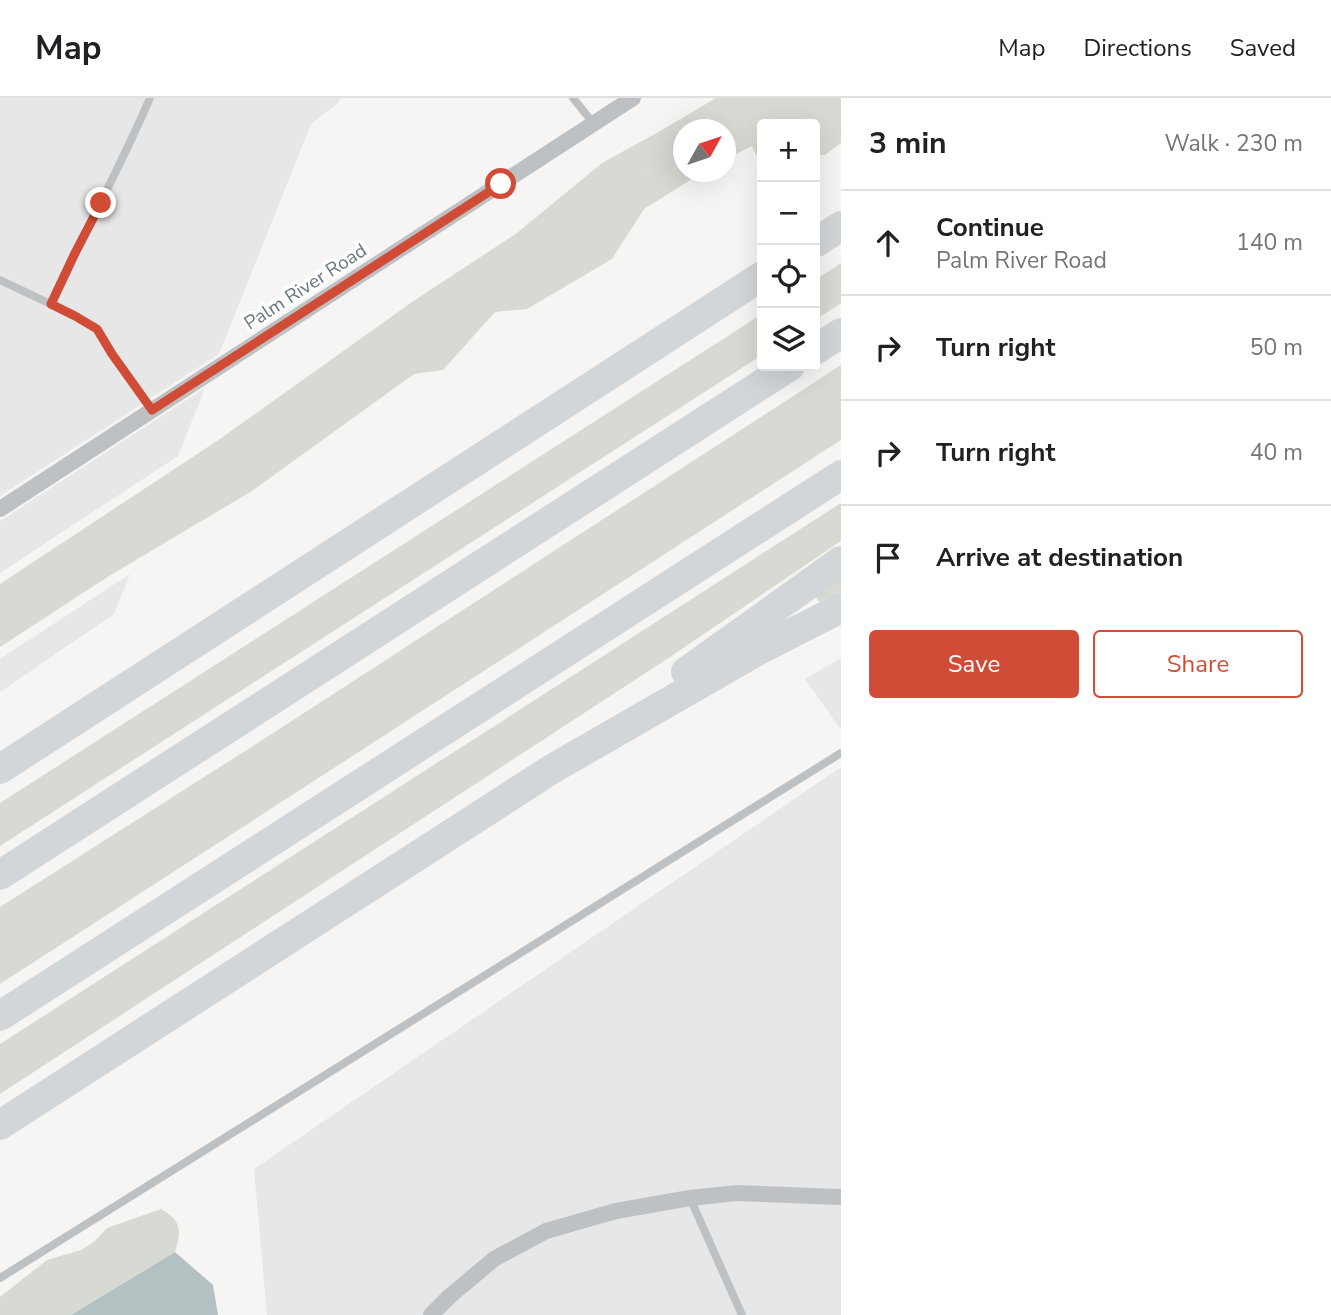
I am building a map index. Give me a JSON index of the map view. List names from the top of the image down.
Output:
{
  "streets": {
    "street": ["Palm River Road"]
  },
  "north": "top right",
  "page": {
    "header": "Map",
    "nav": ["Map", "Directions", "Saved"],
    "heading": ["3 min", "Walk · 230 m"],
    "map_buttons": ["+", "−"],
    "list": [
      ["Continue", "Palm River Road", "140 m"],
      ["Turn right", "50 m"],
      ["Turn right", "40 m"],
      "Arrive at destination"
    ],
    "buttons": ["Save", "Share"]
  }
}
